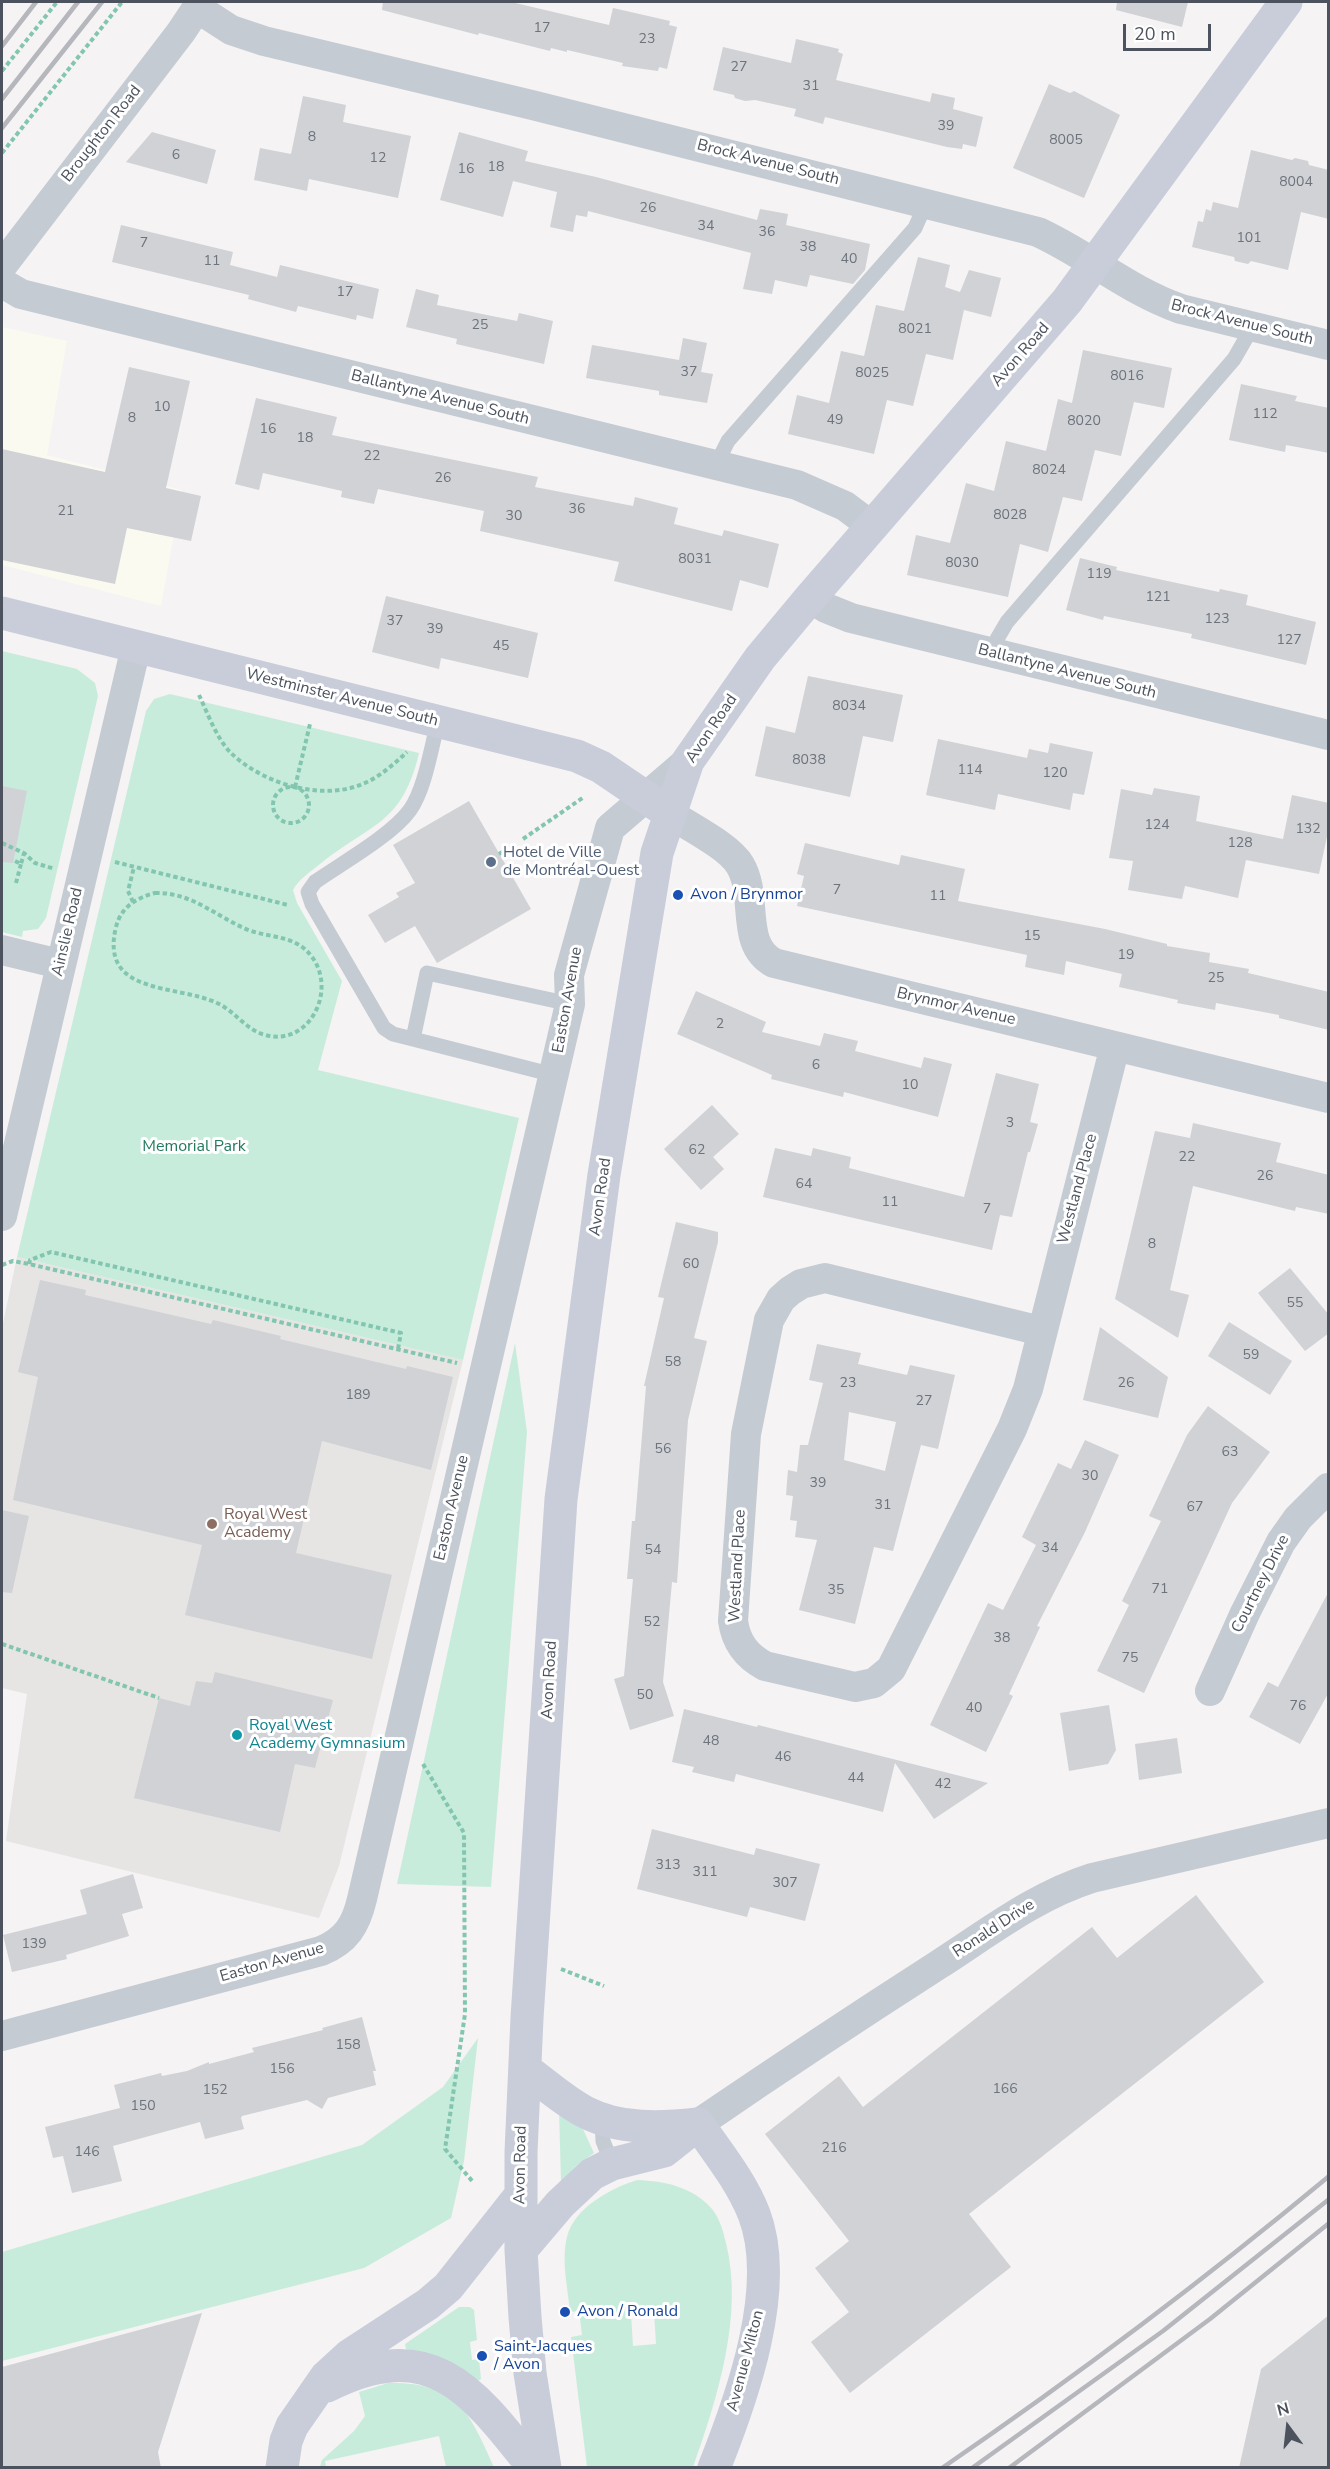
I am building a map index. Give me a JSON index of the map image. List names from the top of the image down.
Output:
{
  "streets": {
    "main road": ["Avon Road", "Westminster Avenue South", "Avenue Milton"],
    "street": [
      "Broughton Road",
      "Brock Avenue South",
      "Ballantyne Avenue South",
      "Ainslie Road",
      "Easton Avenue",
      "Brynmor Avenue",
      "Westland Place",
      "Courtney Drive",
      "Ronald Drive"
    ]
  },
  "crossings": [
    ["Broughton Road", "Brock Avenue South"],
    ["Brock Avenue South", "Avon Road"],
    ["Avon Road", "Ballantyne Avenue South"],
    ["Avon Road", "Westminster Avenue South"],
    ["Avon Road", "Easton Avenue"],
    ["Avon Road", "Brynmor Avenue"],
    ["Westminster Avenue South", "Ainslie Road"],
    ["Westminster Avenue South", "Easton Avenue"],
    ["Westminster Avenue South", "Brynmor Avenue"],
    ["Easton Avenue", "Brynmor Avenue"],
    ["Brynmor Avenue", "Westland Place"],
    ["Ronald Drive", "Avenue Milton"]
  ],
  "parks": ["Memorial Park"],
  "places": [
    "Hotel de Ville de Montréal-Ouest",
    "Avon / Brynmor",
    "Royal West Academy",
    "Royal West Academy Gymnasium",
    "Avon / Ronald",
    "Saint-Jacques / Avon"
  ],
  "house_numbers": [
    "17",
    "23",
    "27",
    "31",
    "39",
    "8",
    "8005",
    "6",
    "12",
    "18",
    "16",
    "8004",
    "26",
    "34",
    "36",
    "101",
    "7",
    "38",
    "40",
    "11",
    "17",
    "25",
    "8021",
    "37",
    "8025",
    "8016",
    "10",
    "112",
    "8",
    "49",
    "8020",
    "16",
    "18",
    "22",
    "8024",
    "26",
    "36",
    "21",
    "8028",
    "30",
    "8031",
    "8030",
    "119",
    "121",
    "123",
    "37",
    "39",
    "127",
    "45",
    "8034",
    "8038",
    "114",
    "120",
    "124",
    "132",
    "128",
    "7",
    "11",
    "15",
    "19",
    "25",
    "2",
    "6",
    "10",
    "3",
    "62",
    "22",
    "26",
    "64",
    "11",
    "7",
    "8",
    "60",
    "55",
    "59",
    "58",
    "23",
    "26",
    "189",
    "27",
    "56",
    "63",
    "30",
    "39",
    "31",
    "67",
    "34",
    "54",
    "71",
    "35",
    "52",
    "38",
    "75",
    "50",
    "76",
    "40",
    "48",
    "46",
    "44",
    "42",
    "313",
    "311",
    "307",
    "139",
    "158",
    "156",
    "166",
    "152",
    "150",
    "216",
    "146"
  ],
  "scale_bar": "20 m",
  "north": "top"
}
